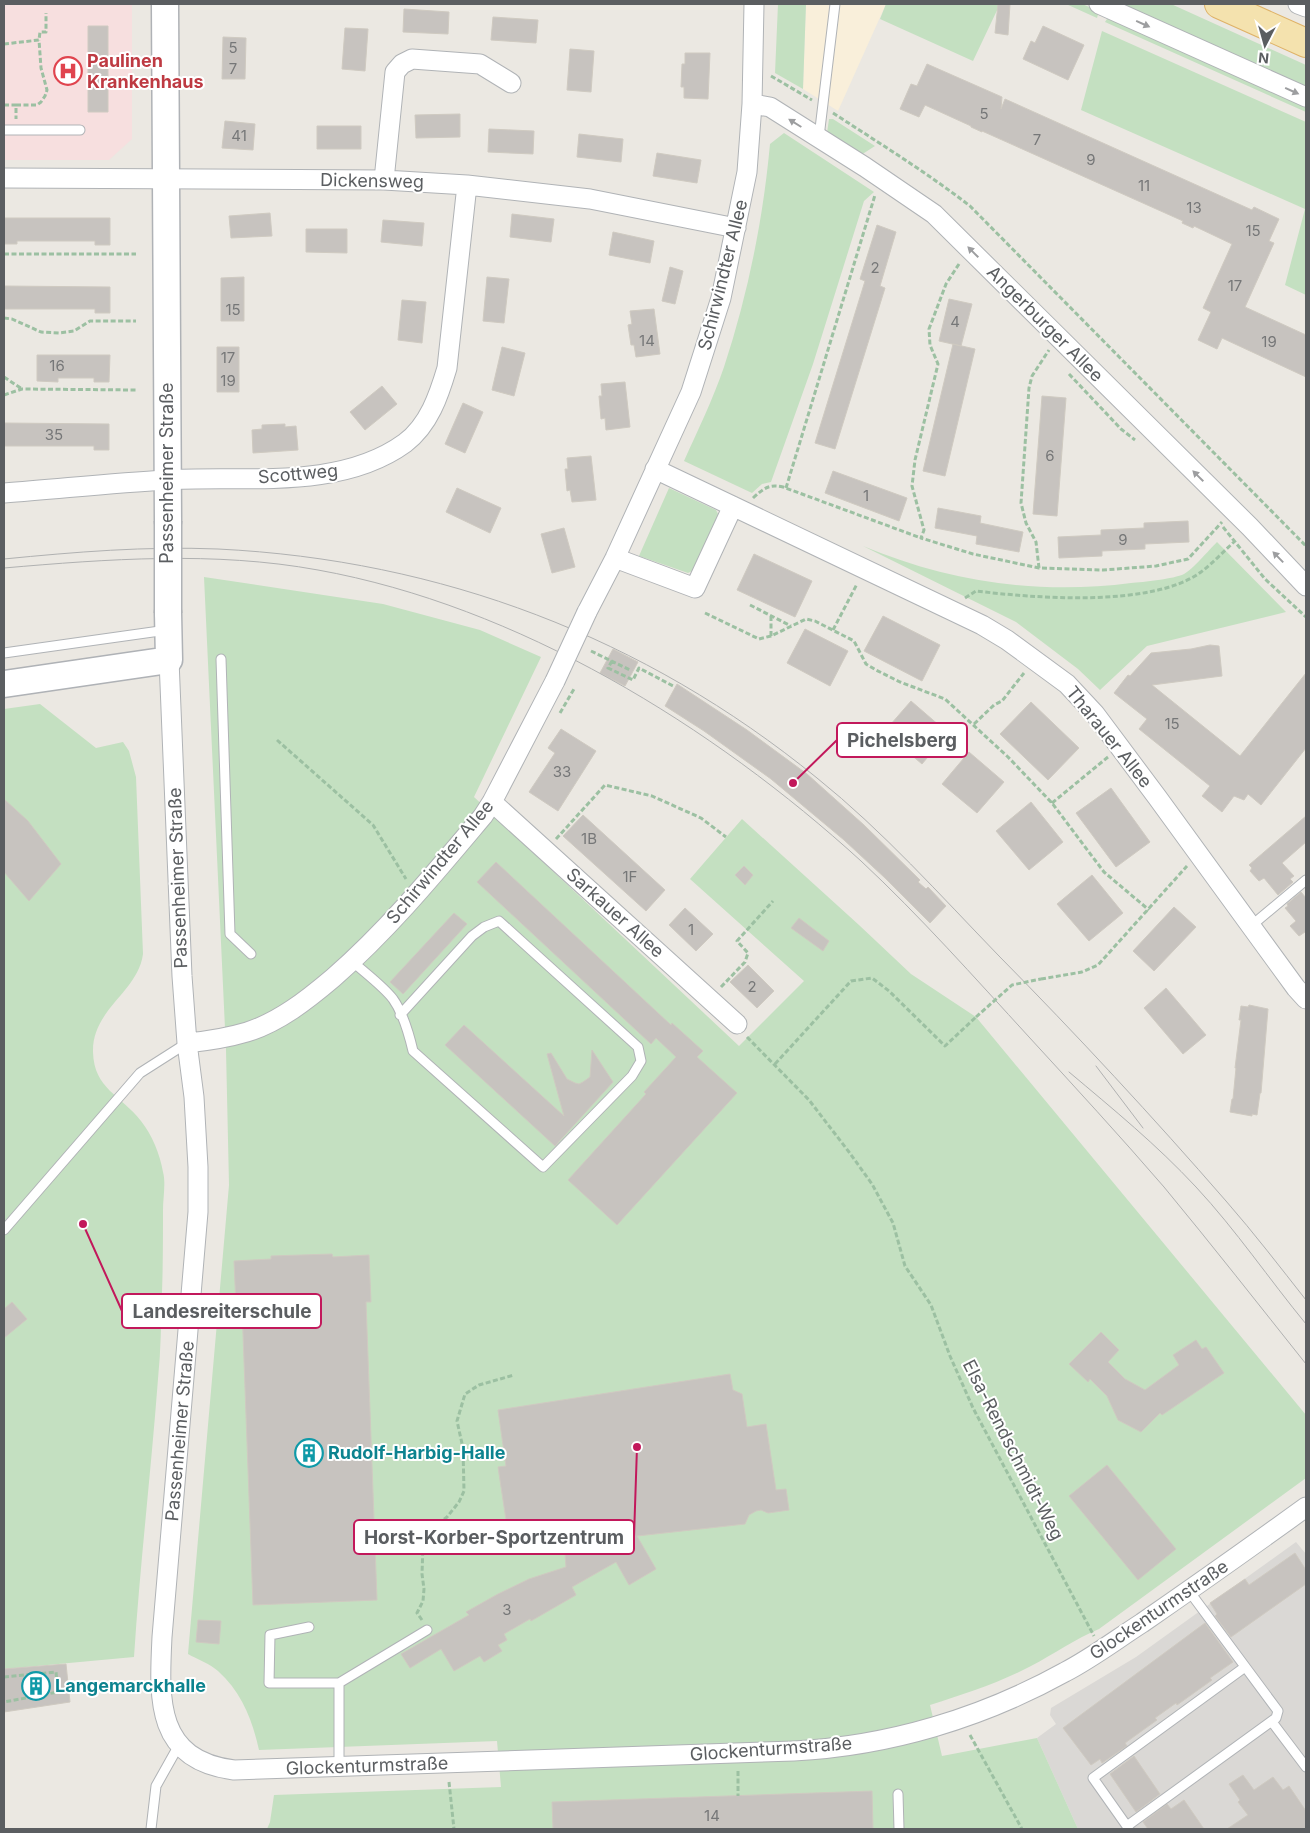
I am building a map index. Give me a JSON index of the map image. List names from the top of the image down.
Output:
{
  "streets": {
    "street": [
      "Dickensweg",
      "Schirwindter Allee",
      "Angerburger Allee",
      "Passenheimer Straße",
      "Scottweg",
      "Tharauer Allee",
      "Sarkauer Allee",
      "Glockenturmstraße"
    ],
    "path": ["Elsa-Rendschmidt-Weg"]
  },
  "crossings": [
    ["Dickensweg", "Schirwindter Allee"],
    ["Dickensweg", "Passenheimer Straße"],
    ["Dickensweg", "Scottweg"],
    ["Schirwindter Allee", "Angerburger Allee"],
    ["Schirwindter Allee", "Passenheimer Straße"],
    ["Schirwindter Allee", "Tharauer Allee"],
    ["Schirwindter Allee", "Sarkauer Allee"],
    ["Passenheimer Straße", "Scottweg"],
    ["Passenheimer Straße", "Glockenturmstraße"],
    ["Sarkauer Allee", "Elsa-Rendschmidt-Weg"],
    ["Elsa-Rendschmidt-Weg", "Glockenturmstraße"]
  ],
  "one_way": ["Angerburger Allee"],
  "places": {
    "hospital": ["Paulinen Krankenhaus"],
    "other": ["Pichelsberg", "Landesreiterschule", "Horst-Korber-Sportzentrum"],
    "building": ["Rudolf-Harbig-Halle", "Langemarckhalle"]
  },
  "house_numbers": [
    "5",
    "7",
    "5",
    "41",
    "7",
    "9",
    "11",
    "13",
    "15",
    "2",
    "17",
    "15",
    "4",
    "14",
    "19",
    "17",
    "16",
    "19",
    "35",
    "6",
    "1",
    "9",
    "15",
    "33",
    "1B",
    "1F",
    "1",
    "2",
    "3",
    "14"
  ],
  "north": "bottom"
}
